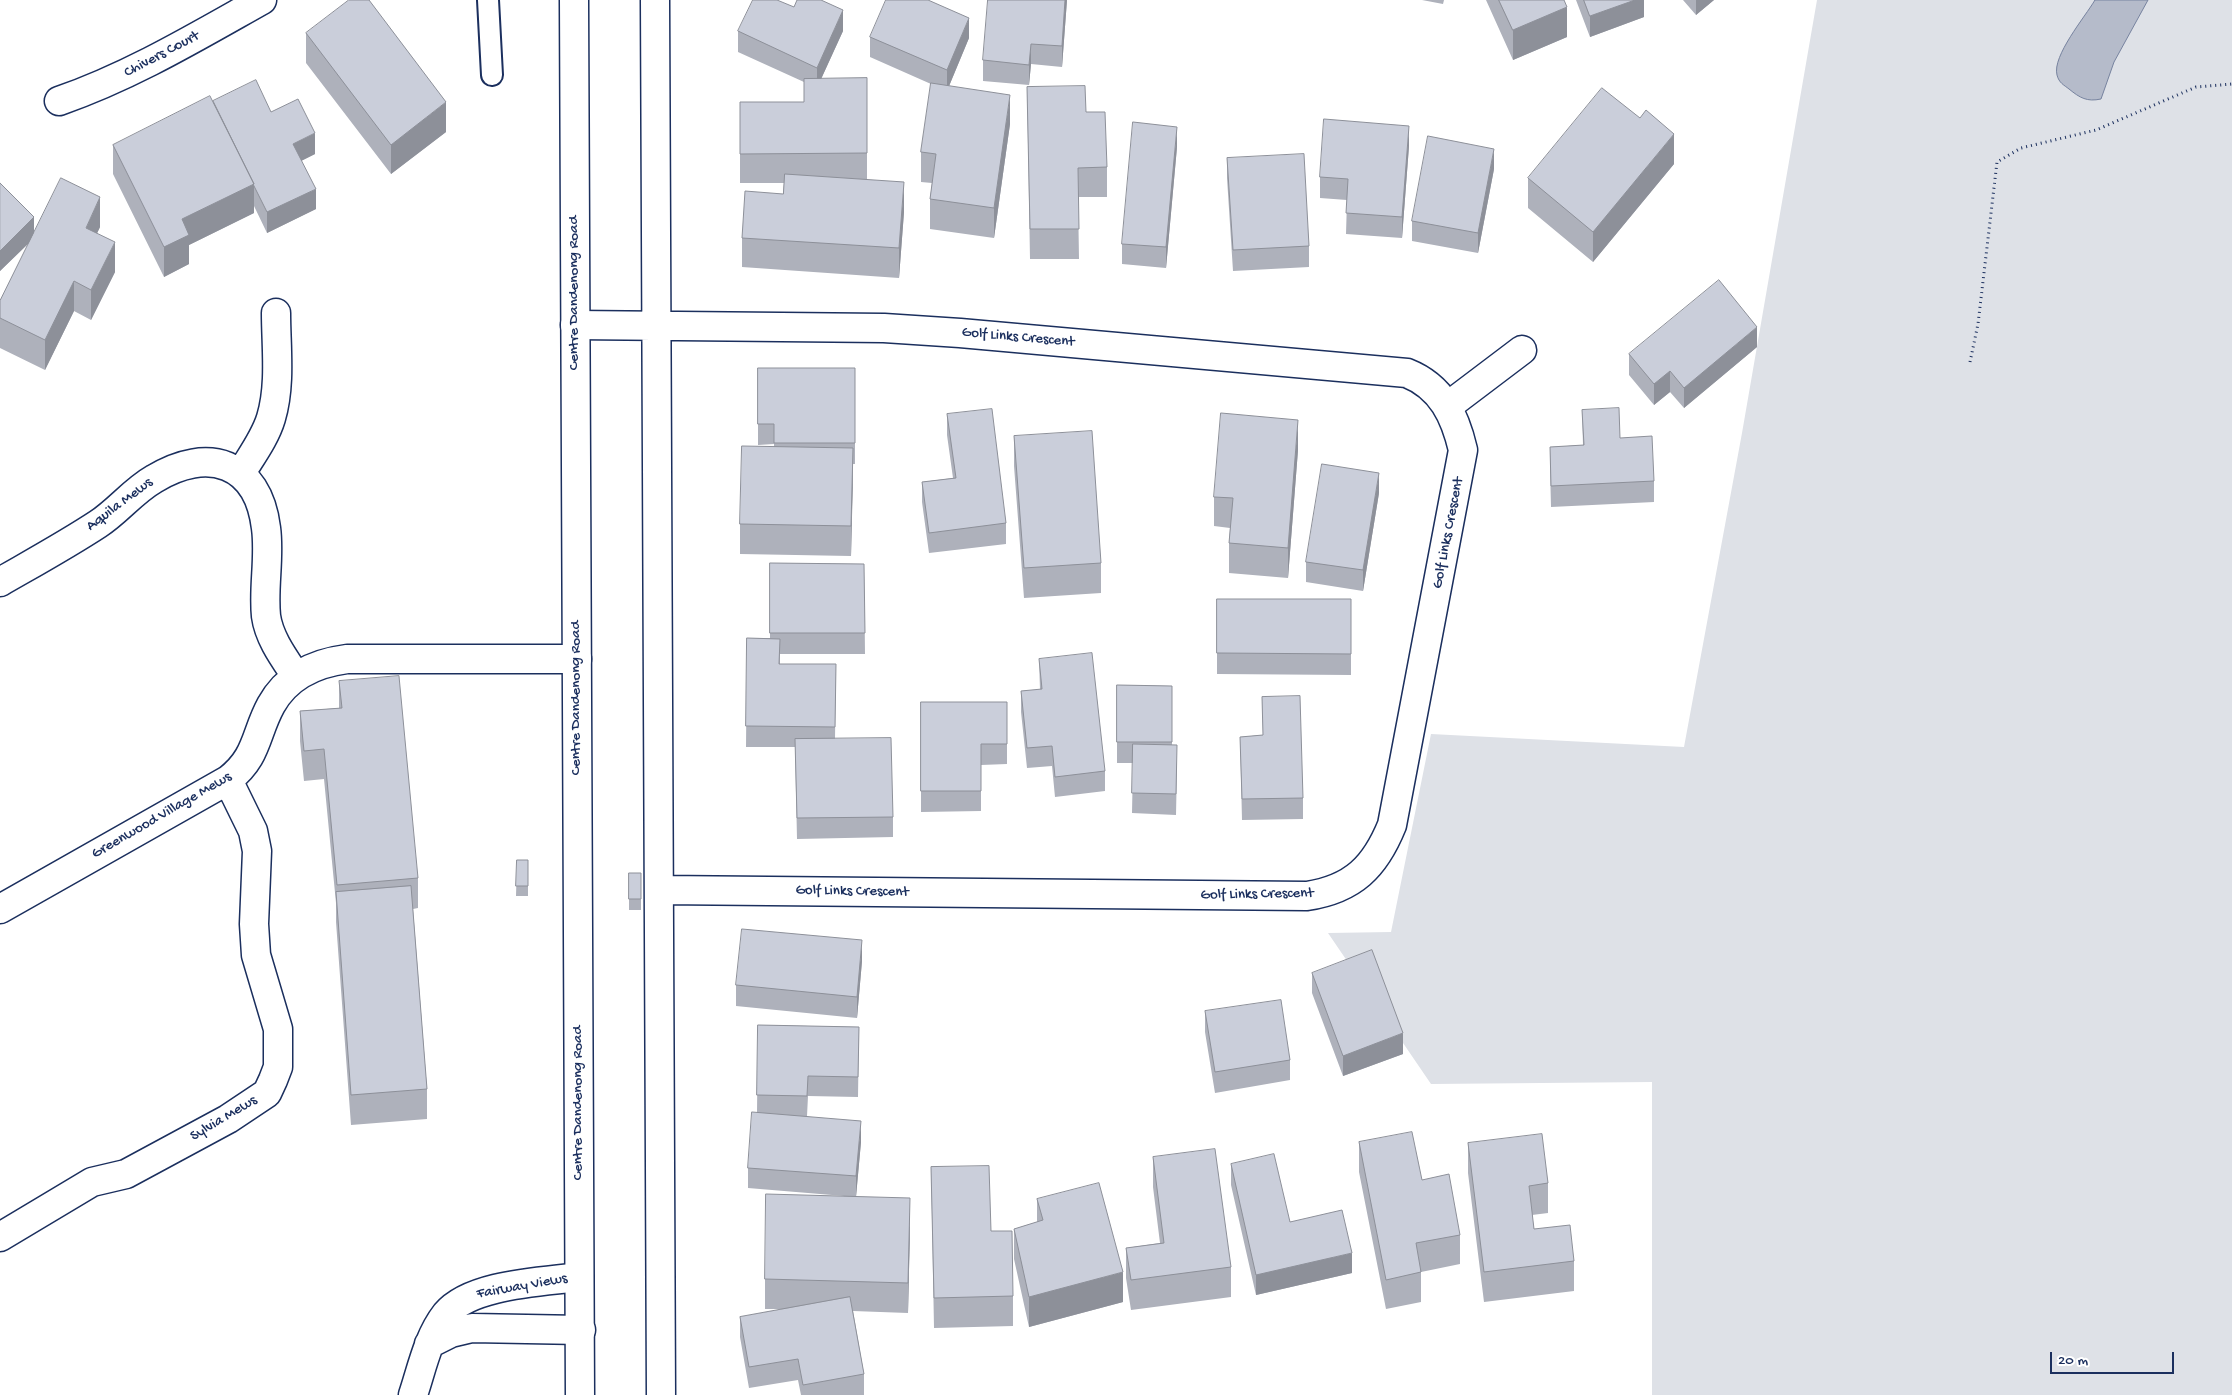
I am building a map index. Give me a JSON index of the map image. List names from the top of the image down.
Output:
{
  "streets": {
    "street": [
      "Chivers Court",
      "Centre Dandenong Road",
      "Golf Links Crescent",
      "Aquila Mews",
      "Greenwood Village Mews",
      "Sylvia Mews",
      "Fairway Views"
    ]
  },
  "crossings": [
    ["Centre Dandenong Road", "Golf Links Crescent"],
    ["Centre Dandenong Road", "Greenwood Village Mews"],
    ["Centre Dandenong Road", "Fairway Views"],
    ["Greenwood Village Mews", "Sylvia Mews"]
  ],
  "scale_bar": "20 m"
}
